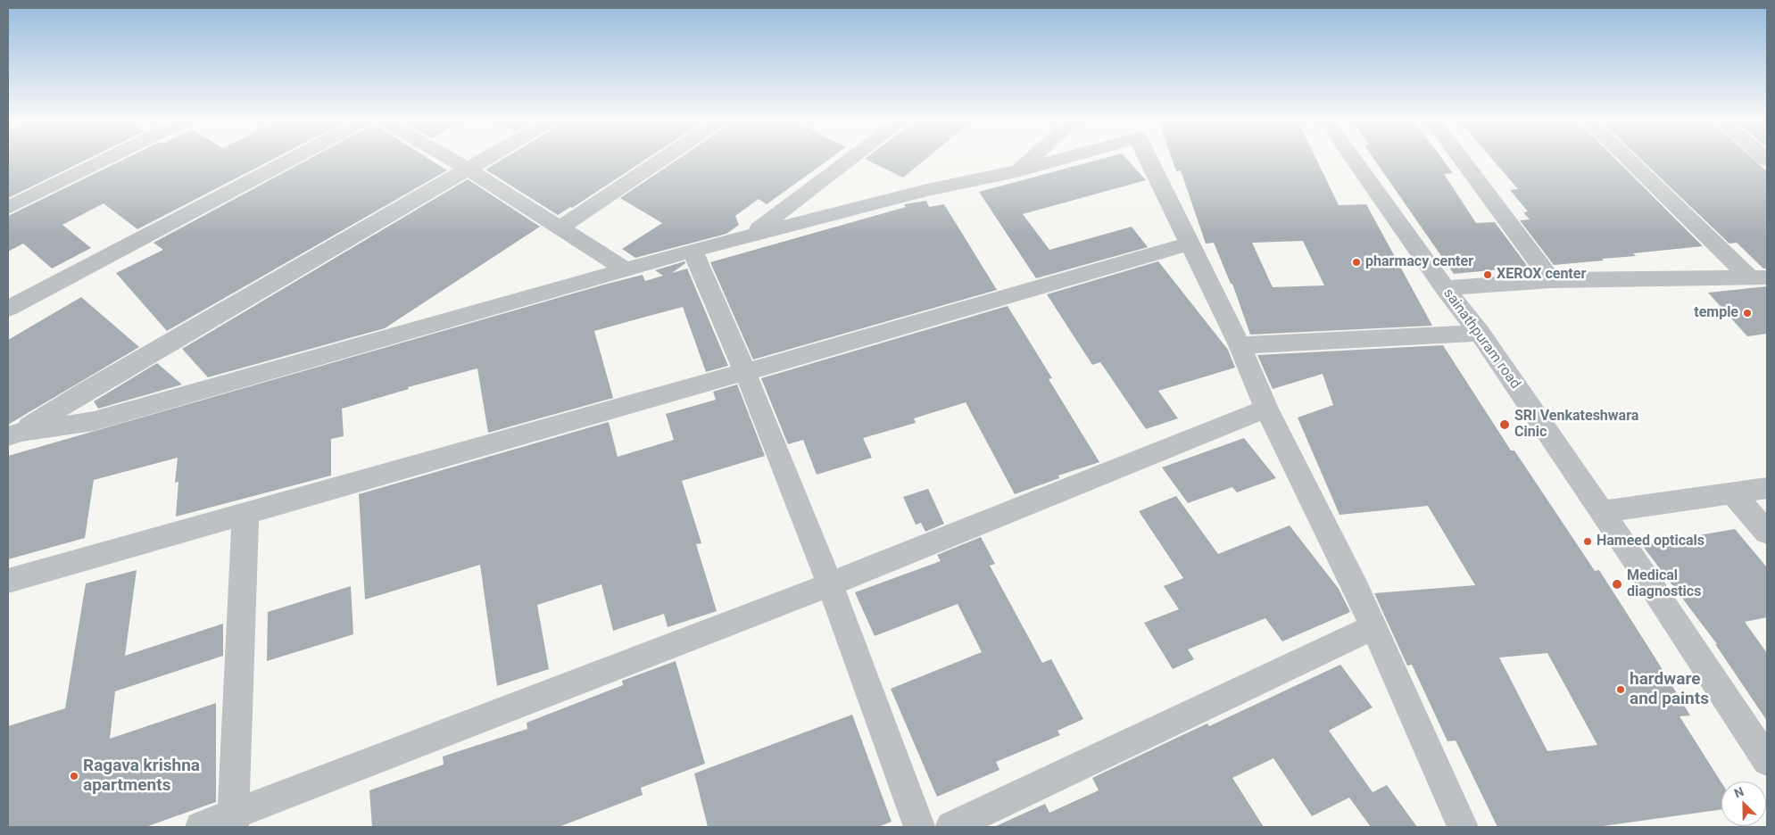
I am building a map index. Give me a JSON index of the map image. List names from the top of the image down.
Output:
{
  "streets": {
    "street": ["sainathpuram road"]
  },
  "places": [
    "pharmacy center",
    "XEROX center",
    "temple",
    "SRI Venkateshwara Cinic",
    "Hameed opticals",
    "Medical diagnostics",
    "hardware and paints",
    "Ragava krishna apartments"
  ],
  "north": "top left"
}
